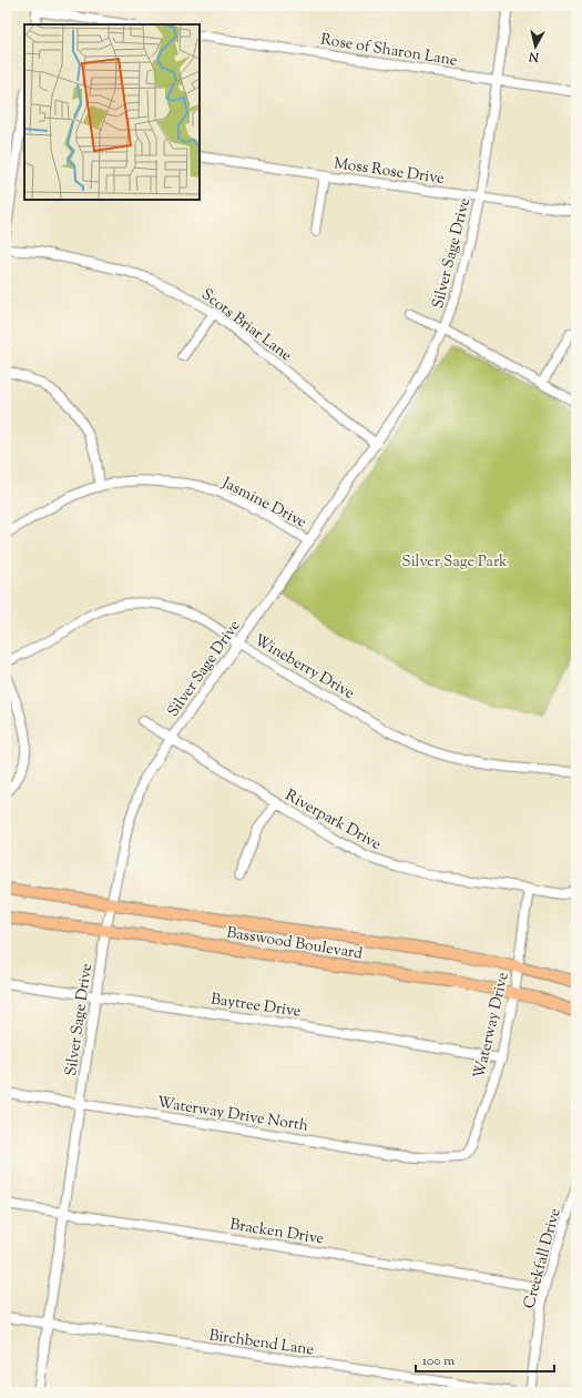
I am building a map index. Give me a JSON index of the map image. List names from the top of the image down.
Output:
{
  "streets": {
    "main road": ["Basswood Boulevard"],
    "street": [
      "Rose of Sharon Lane",
      "Moss Rose Drive",
      "Silver Sage Drive",
      "Scots Briar Lane",
      "Jasmine Drive",
      "Wineberry Drive",
      "Riverpark Drive",
      "Baytree Drive",
      "Waterway Drive",
      "Waterway Drive North",
      "Bracken Drive",
      "Creekfall Drive",
      "Birchbend Lane"
    ]
  },
  "crossings": [
    ["Rose of Sharon Lane", "Silver Sage Drive"],
    ["Moss Rose Drive", "Silver Sage Drive"],
    ["Silver Sage Drive", "Scots Briar Lane"],
    ["Silver Sage Drive", "Jasmine Drive"],
    ["Silver Sage Drive", "Wineberry Drive"],
    ["Silver Sage Drive", "Riverpark Drive"],
    ["Silver Sage Drive", "Basswood Boulevard"],
    ["Silver Sage Drive", "Baytree Drive"],
    ["Silver Sage Drive", "Waterway Drive North"],
    ["Silver Sage Drive", "Bracken Drive"],
    ["Silver Sage Drive", "Birchbend Lane"],
    ["Riverpark Drive", "Waterway Drive"],
    ["Basswood Boulevard", "Waterway Drive"],
    ["Baytree Drive", "Waterway Drive"],
    ["Waterway Drive", "Waterway Drive North"],
    ["Bracken Drive", "Creekfall Drive"]
  ],
  "parks": ["Silver Sage Park"],
  "scale_bar": "100 m",
  "north": "bottom"
}
